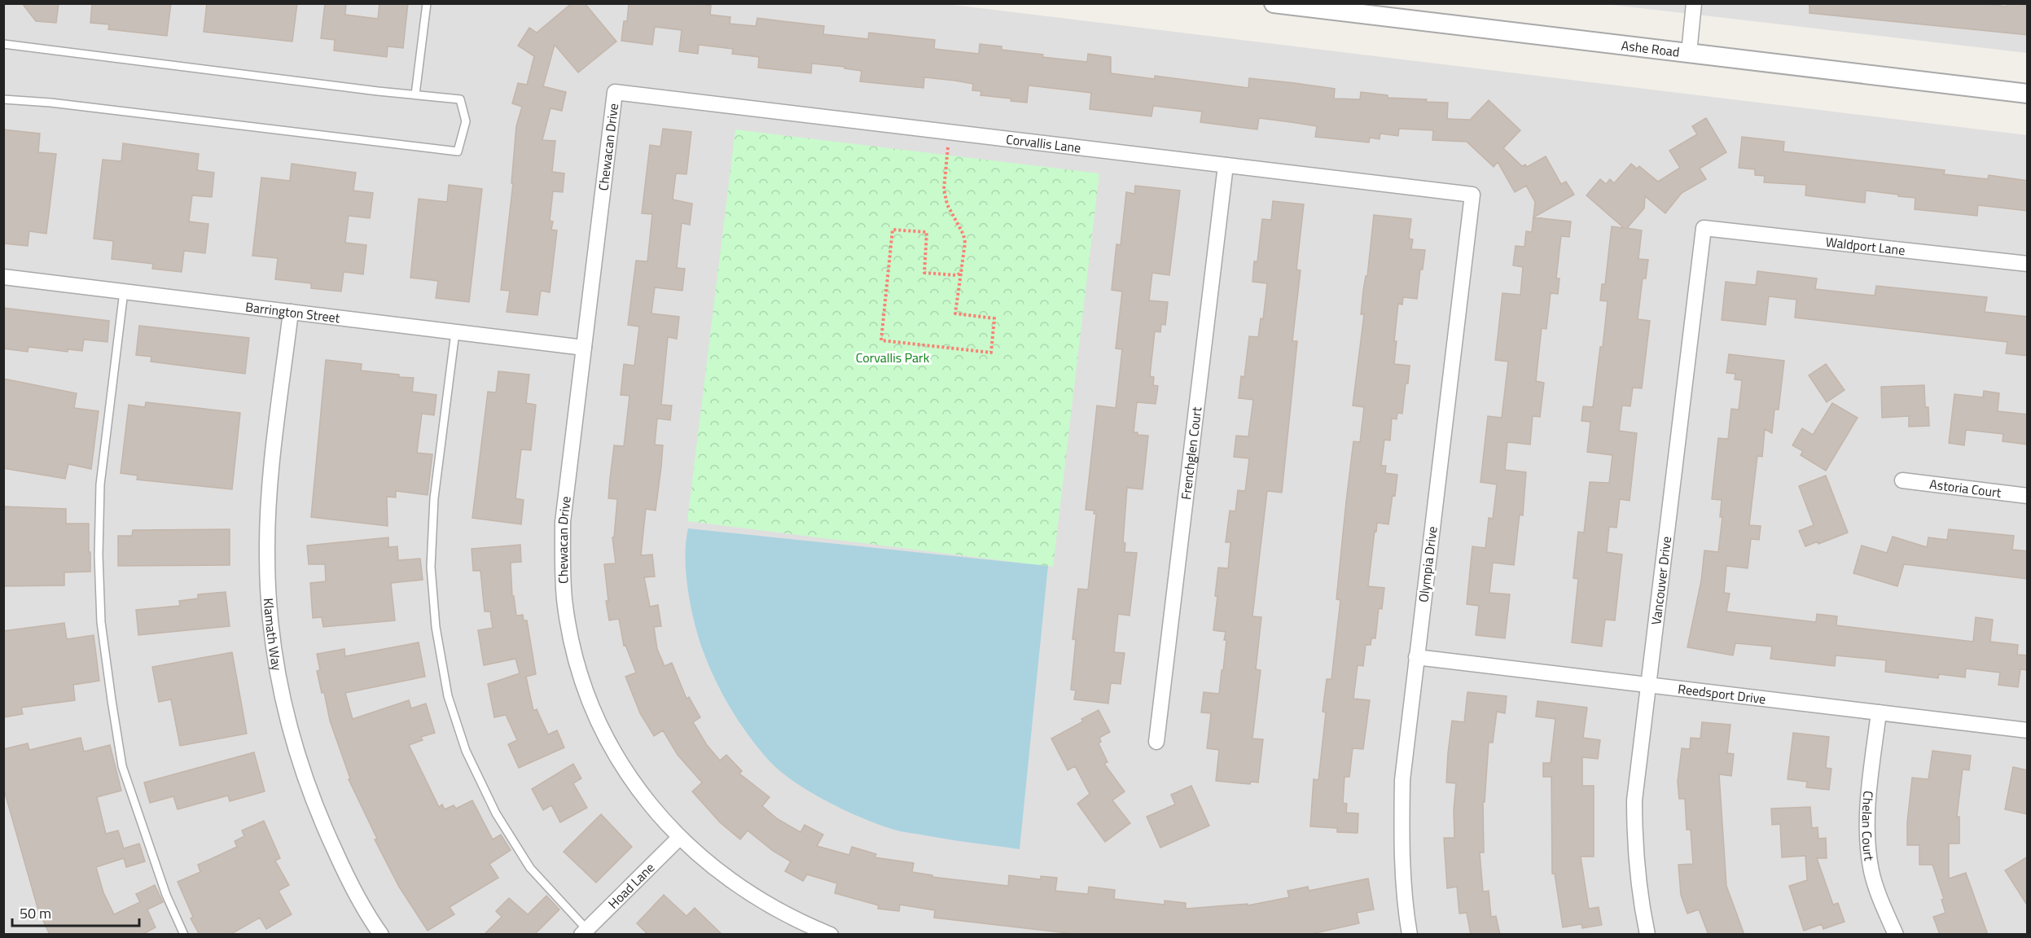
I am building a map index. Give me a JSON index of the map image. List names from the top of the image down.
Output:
{
  "streets": {
    "street": [
      "Ashe Road",
      "Corvallis Lane",
      "Chewacan Drive",
      "Waldport Lane",
      "Barrington Street",
      "Frenchglen Court",
      "Astoria Court",
      "Olympia Drive",
      "Vancouver Drive",
      "Klamath Way",
      "Reedsport Drive",
      "Chelan Court",
      "Hoad Lane"
    ]
  },
  "crossings": [
    ["Corvallis Lane", "Chewacan Drive"],
    ["Corvallis Lane", "Frenchglen Court"],
    ["Corvallis Lane", "Olympia Drive"],
    ["Chewacan Drive", "Barrington Street"],
    ["Chewacan Drive", "Hoad Lane"],
    ["Waldport Lane", "Vancouver Drive"],
    ["Barrington Street", "Klamath Way"],
    ["Olympia Drive", "Reedsport Drive"],
    ["Vancouver Drive", "Reedsport Drive"],
    ["Reedsport Drive", "Chelan Court"]
  ],
  "parks": ["Corvallis Park"],
  "scale_bar": "50 m"
}
